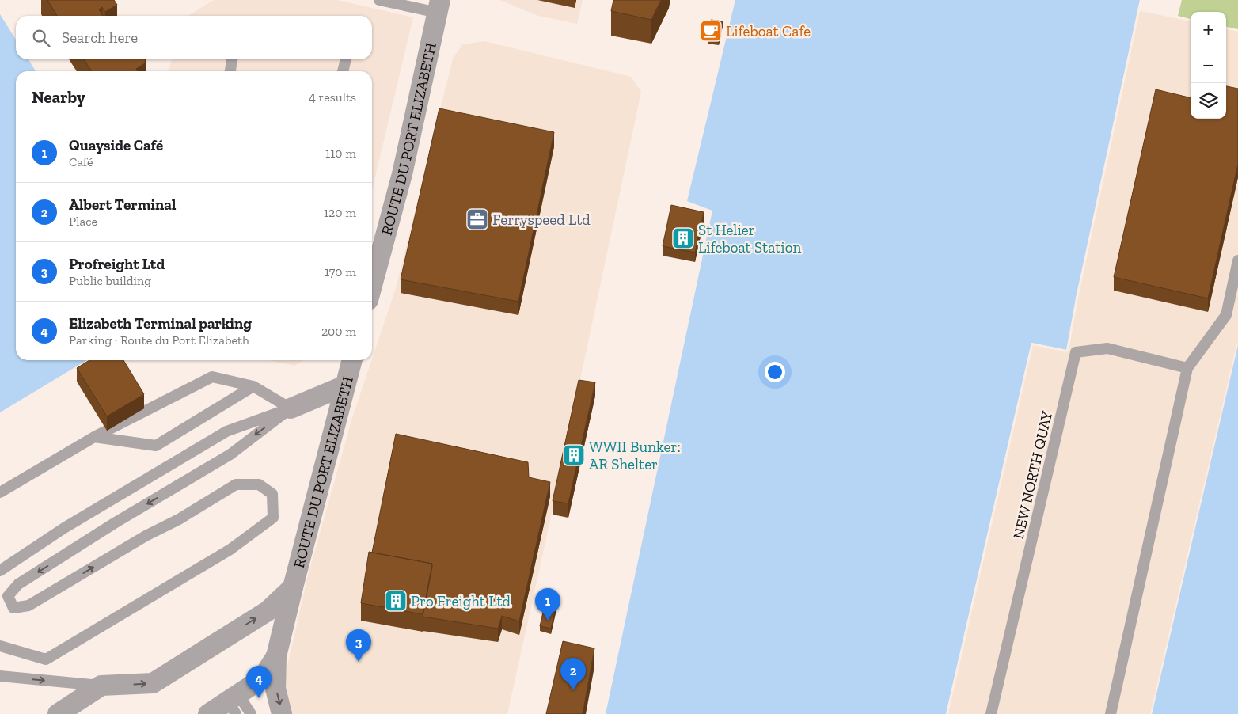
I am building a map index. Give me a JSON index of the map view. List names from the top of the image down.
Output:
{
  "streets": {
    "street": ["ROUTE DU PORT ELIZABETH"],
    "lane": ["NEW NORTH QUAY"]
  },
  "places": {
    "cafe": ["Lifeboat Cafe"],
    "office": ["Ferryspeed Ltd"],
    "building": ["St Helier Lifeboat Station", "WWII Bunker: AR Shelter", "Pro Freight Ltd"]
  },
  "page": {
    "map_buttons": ["+", "−"],
    "search": "Search here",
    "heading": ["Nearby", "4 results"],
    "list": [
      {
        "mark": "1",
        "name": "Quayside Café",
        "note": "Café",
        "value": "110 m"
      },
      {
        "mark": "2",
        "name": "Albert Terminal",
        "note": "Place",
        "value": "120 m"
      },
      {
        "mark": "3",
        "name": "Profreight Ltd",
        "note": "Public building",
        "value": "170 m"
      },
      {
        "mark": "4",
        "name": "Elizabeth Terminal parking",
        "note": "Parking · Route du Port Elizabeth",
        "value": "200 m"
      }
    ],
    "pins": [
      "1",
      "3",
      "2",
      "4"
    ]
  }
}
